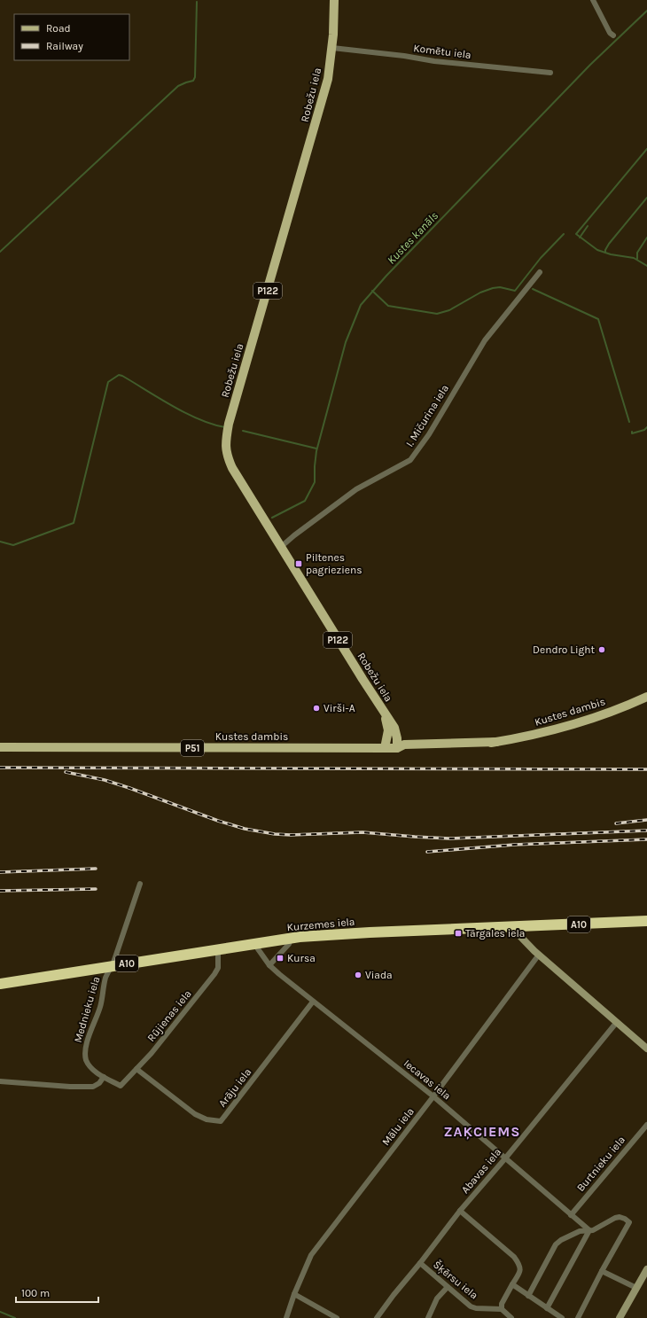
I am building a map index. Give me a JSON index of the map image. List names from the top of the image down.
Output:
{
  "streets": {
    "highway": ["Kurzemes iela", "A10"],
    "main road": [
      "Robežu iela",
      "P122",
      "Kustes dambis",
      "P51"
    ],
    "street": [
      "Komētu iela",
      "I. Mičurina iela",
      "Mednieku iela",
      "Rūjienas iela",
      "Iecavas iela",
      "Arāju iela",
      "Mālu iela",
      "Burtnieku iela",
      "Abavas iela",
      "Šķērsu iela"
    ]
  },
  "crossings": [
    ["Komētu iela", "Robežu iela"],
    ["Robežu iela", "I. Mičurina iela"],
    ["Robežu iela", "Kustes dambis"],
    ["Kurzemes iela", "Mednieku iela"],
    ["Kurzemes iela", "Rūjienas iela"],
    ["Kurzemes iela", "Iecavas iela"],
    ["Mednieku iela", "Rūjienas iela"],
    ["Rūjienas iela", "Arāju iela"],
    ["Iecavas iela", "Arāju iela"],
    ["Iecavas iela", "Mālu iela"],
    ["Iecavas iela", "Burtnieku iela"],
    ["Iecavas iela", "Abavas iela"],
    ["Abavas iela", "Šķērsu iela"]
  ],
  "districts": ["ZAĶCIEMS"],
  "water": ["Kustes kanāls"],
  "places": {
    "transit": ["Piltenes pagrieziens", "Tārgales iela", "Kursa"],
    "other": ["Dendro Light", "Virši-A", "Viada"]
  },
  "legend": ["Road", "Railway"],
  "scale_bar": "100 m"
}
